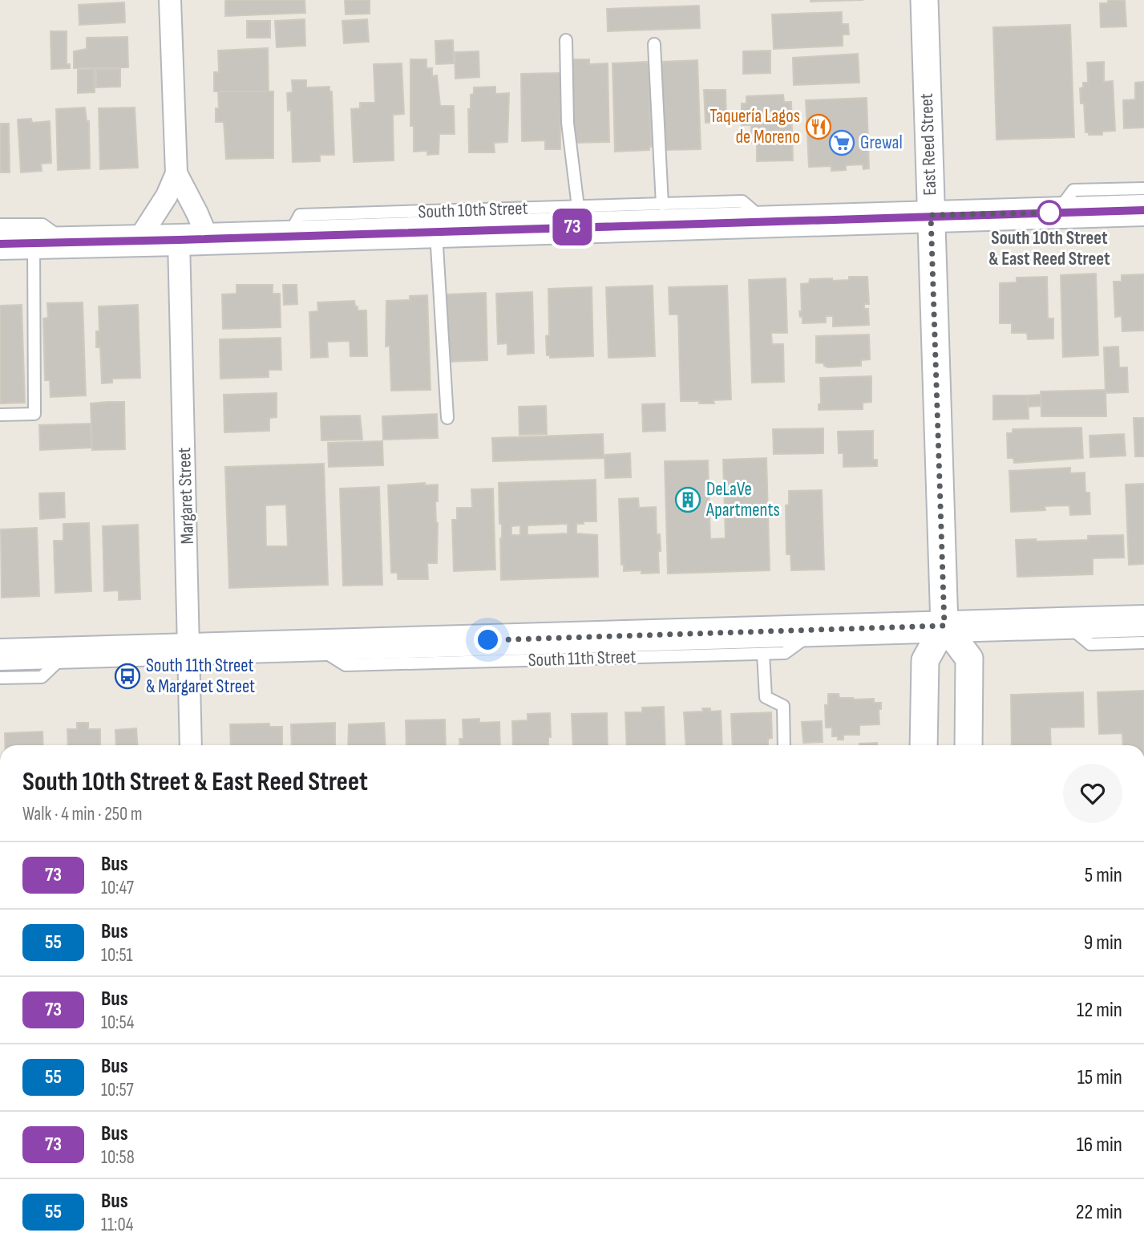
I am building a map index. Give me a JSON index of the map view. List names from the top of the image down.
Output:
{
  "streets": {
    "main road": ["South 10th Street", "South 11th Street"],
    "street": ["East Reed Street", "Margaret Street"]
  },
  "crossings": [
    ["East Reed Street", "South 10th Street"],
    ["East Reed Street", "South 11th Street"],
    ["South 10th Street", "Margaret Street"],
    ["Margaret Street", "South 11th Street"]
  ],
  "places": {
    "restaurant": ["Taquería Lagos de Moreno"],
    "supermarket": ["Grewal"],
    "other": ["South 10th Street & East Reed Street"],
    "building": ["DeLaVe Apartments"],
    "bus stop": ["South 11th Street & Margaret Street"]
  },
  "lines": ["bus line 73"],
  "page": {
    "on_map": "73",
    "heading": ["South 10th Street & East Reed Street", "Walk · 4 min · 250 m"],
    "list": [
      {
        "mark": "73",
        "name": "Bus",
        "note": "10:47",
        "value": "5 min"
      },
      {
        "mark": "55",
        "name": "Bus",
        "note": "10:51",
        "value": "9 min"
      },
      {
        "mark": "73",
        "name": "Bus",
        "note": "10:54",
        "value": "12 min"
      },
      {
        "mark": "55",
        "name": "Bus",
        "note": "10:57",
        "value": "15 min"
      },
      {
        "mark": "73",
        "name": "Bus",
        "note": "10:58",
        "value": "16 min"
      },
      {
        "mark": "55",
        "name": "Bus",
        "note": "11:04",
        "value": "22 min"
      }
    ]
  }
}
